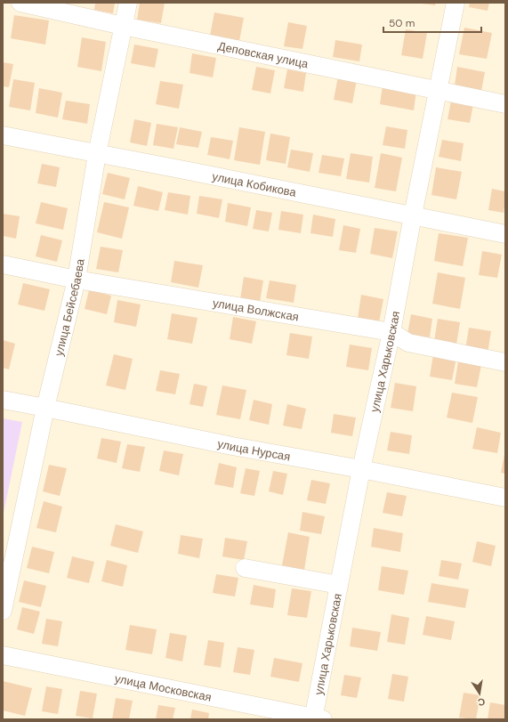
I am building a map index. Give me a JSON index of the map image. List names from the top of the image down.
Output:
{
  "streets": {
    "street": [
      "Деповская улица",
      "улица Кобикова",
      "улица Бейсебаева",
      "улица Волжская",
      "улица Харьковская",
      "улица Нурсая",
      "улица Московская"
    ]
  },
  "crossings": [
    ["Деповская улица", "улица Бейсебаева"],
    ["Деповская улица", "улица Харьковская"],
    ["улица Кобикова", "улица Бейсебаева"],
    ["улица Кобикова", "улица Харьковская"],
    ["улица Бейсебаева", "улица Волжская"],
    ["улица Бейсебаева", "улица Нурсая"],
    ["улица Волжская", "улица Харьковская"],
    ["улица Харьковская", "улица Нурсая"],
    ["улица Харьковская", "улица Московская"]
  ],
  "scale_bar": "50 m",
  "north": "bottom"
}
